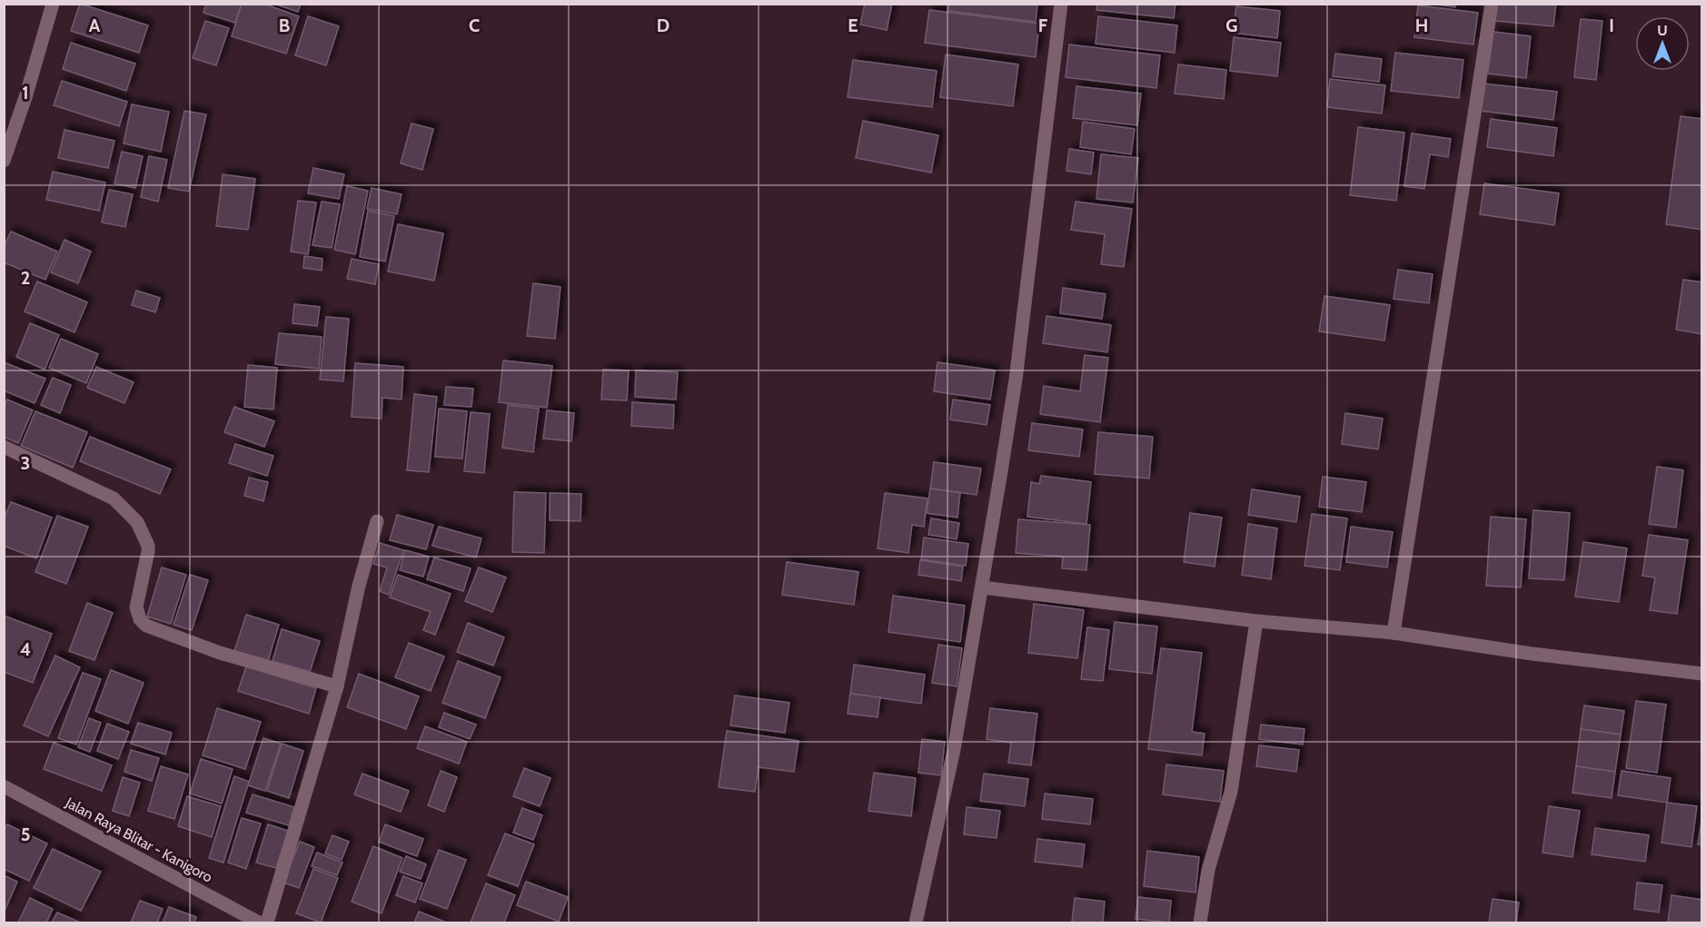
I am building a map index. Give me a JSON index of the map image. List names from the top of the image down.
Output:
{
  "streets": {
    "street": ["Jalan Raya Blitar - Kanigoro"]
  },
  "north": "top",
  "grid": {
    "columns": [
      "A",
      "B",
      "C",
      "D",
      "E",
      "F",
      "G",
      "H",
      "I"
    ],
    "rows": [
      "1",
      "2",
      "3",
      "4",
      "5"
    ]
  }
}
